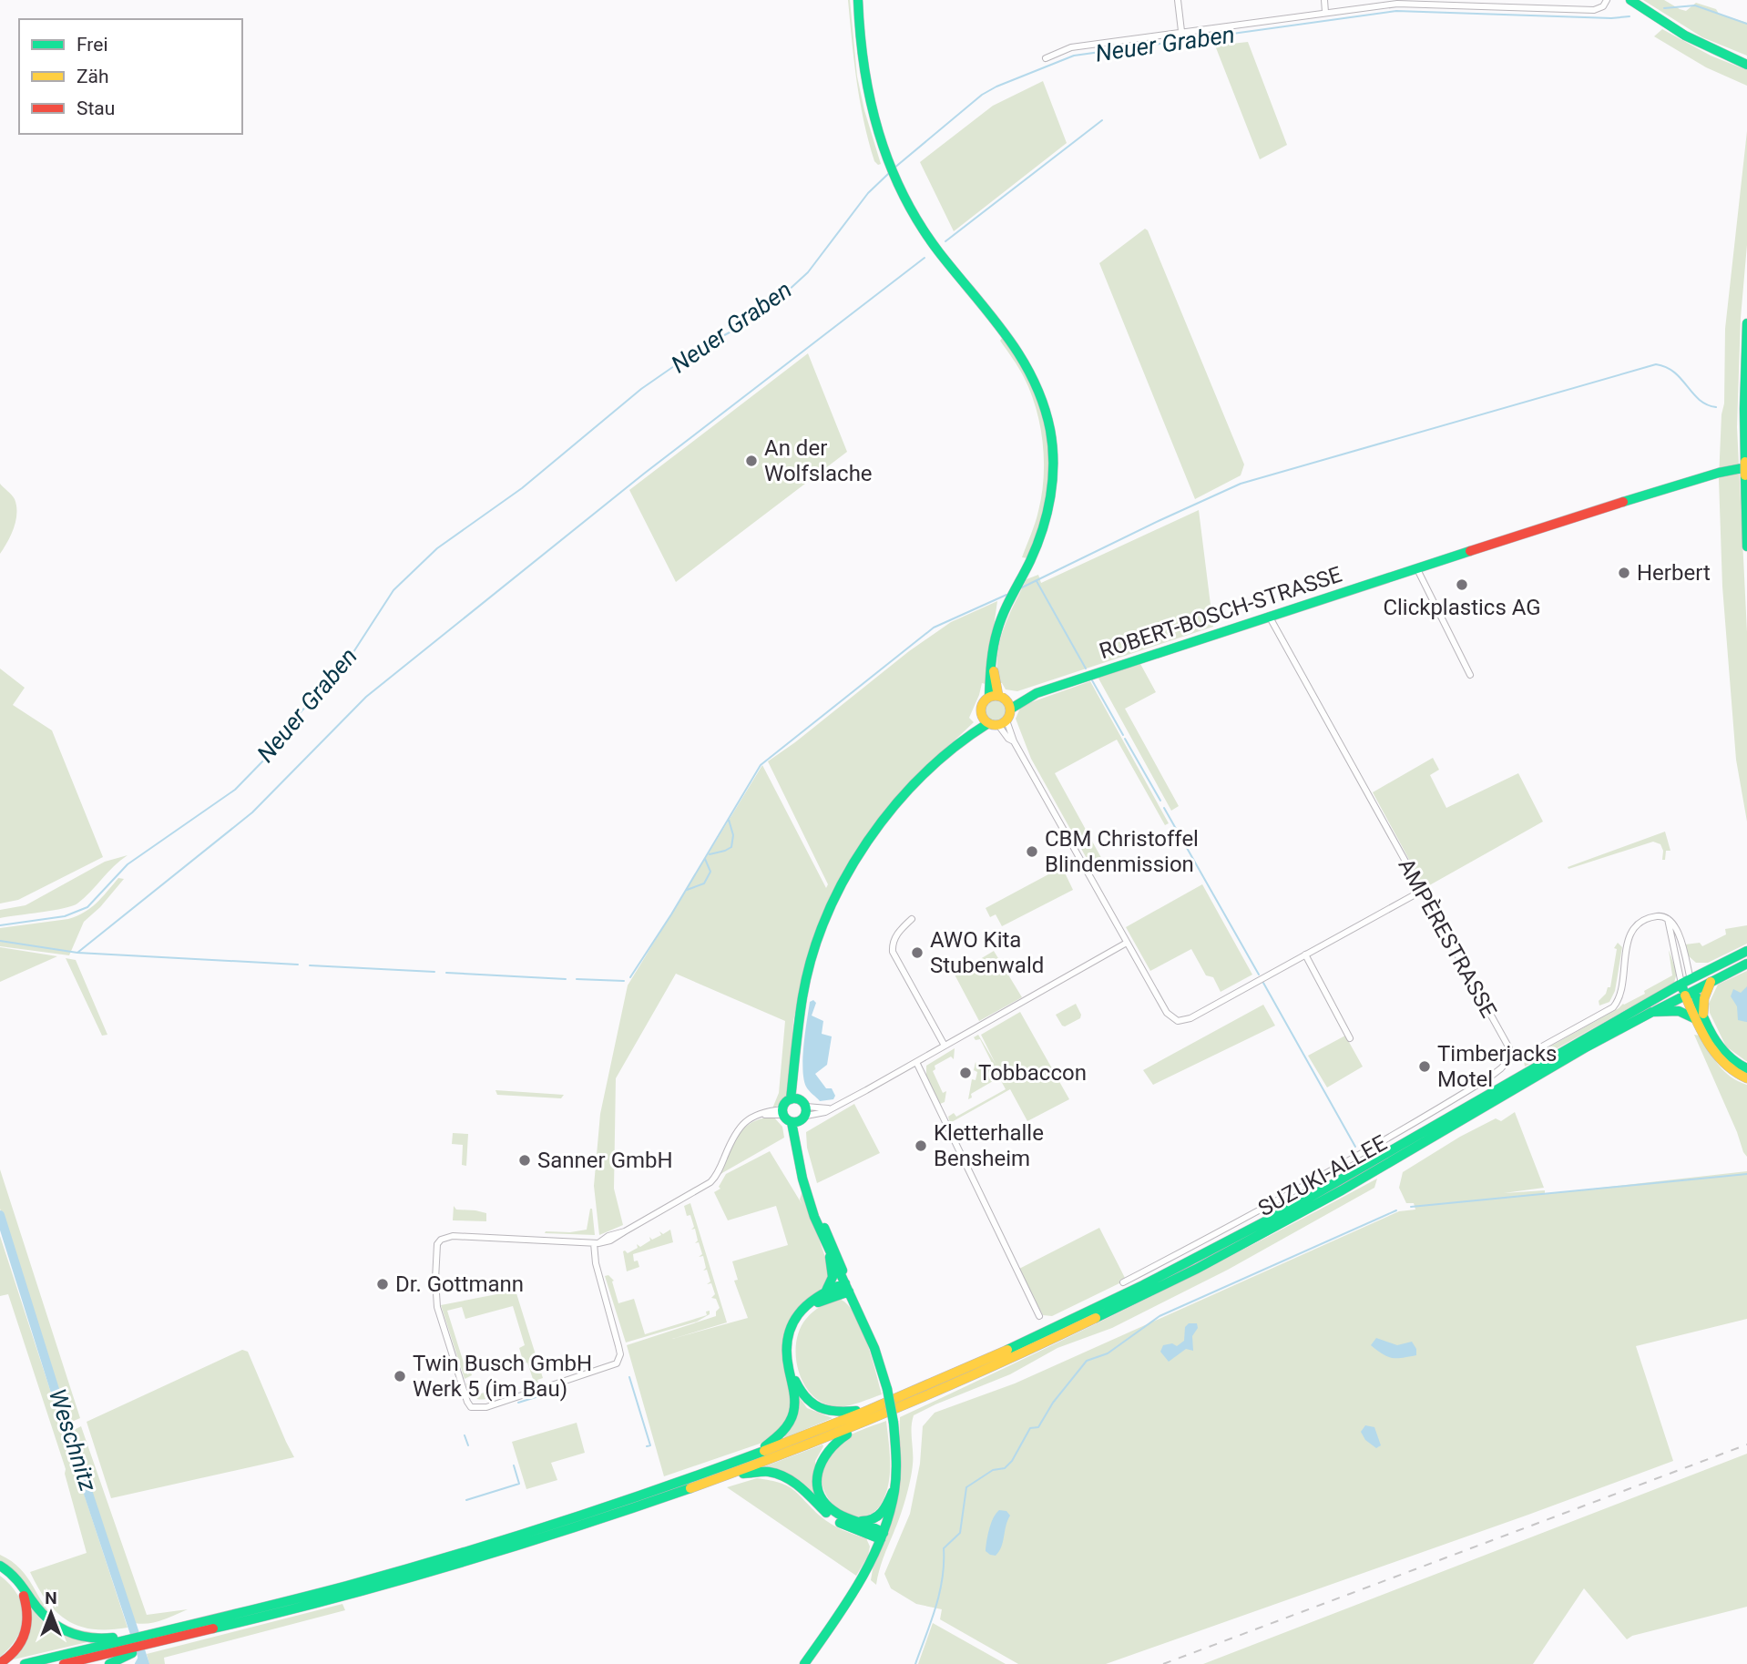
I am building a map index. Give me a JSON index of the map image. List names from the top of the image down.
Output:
{
  "streets": {
    "main road": ["ROBERT-BOSCH-STRASSE"],
    "street": ["AMPÈRESTRASSE", "SUZUKI-ALLEE"]
  },
  "crossings": [
    ["ROBERT-BOSCH-STRASSE", "AMPÈRESTRASSE"],
    ["AMPÈRESTRASSE", "SUZUKI-ALLEE"]
  ],
  "water": ["Neuer Graben", "Weschnitz"],
  "places": [
    "An der Wolfslache",
    "Herbert",
    "Clickplastics AG",
    "CBM Christoffel Blindenmission",
    "AWO Kita Stubenwald",
    "Timberjacks Motel",
    "Tobbaccon",
    "Kletterhalle Bensheim",
    "Sanner GmbH",
    "Dr. Gottmann",
    "Twin Busch GmbH Werk 5 (im Bau)"
  ],
  "legend": ["Frei", "Zäh", "Stau"],
  "north": "top"
}
